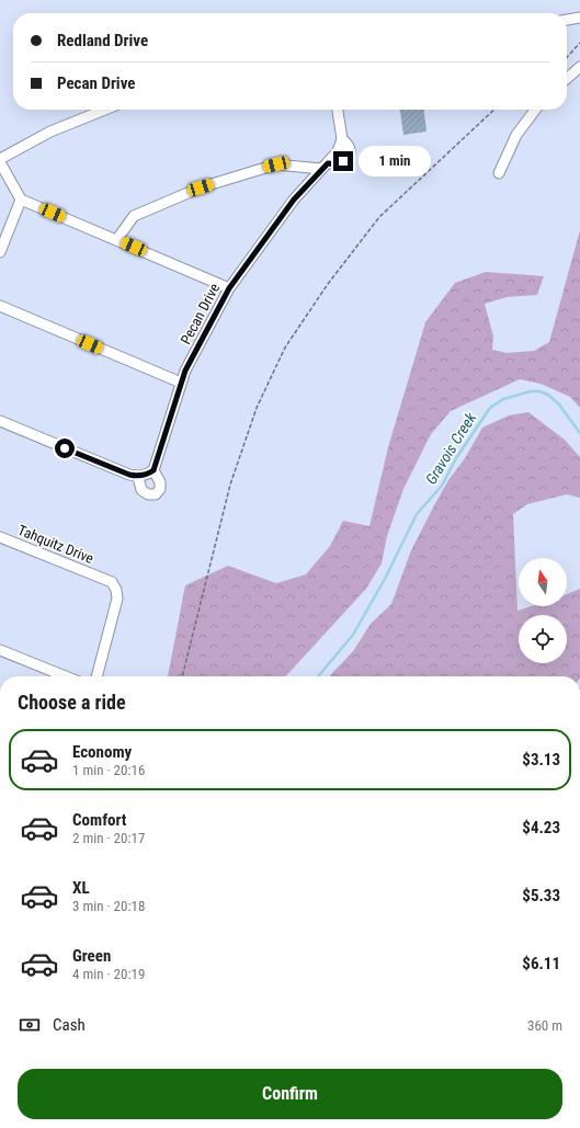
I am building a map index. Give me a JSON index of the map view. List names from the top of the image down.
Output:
{
  "streets": {
    "street": ["Pecan Drive", "Tahquitz Drive"]
  },
  "water": ["Gravois Creek"],
  "north": "top",
  "page": {
    "banner": ["Redland Drive", "Pecan Drive"],
    "bubble": "1 min",
    "heading": "Choose a ride",
    "list": [
      {
        "name": "Economy",
        "note": "1 min · 20:16",
        "value": "$3.13"
      },
      {
        "name": "Comfort",
        "note": "2 min · 20:17",
        "value": "$4.23"
      },
      {
        "name": "XL",
        "note": "3 min · 20:18",
        "value": "$5.33"
      },
      {
        "name": "Green",
        "note": "4 min · 20:19",
        "value": "$6.11"
      }
    ],
    "pay": ["Cash", "360 m"],
    "buttons": "Confirm"
  }
}
